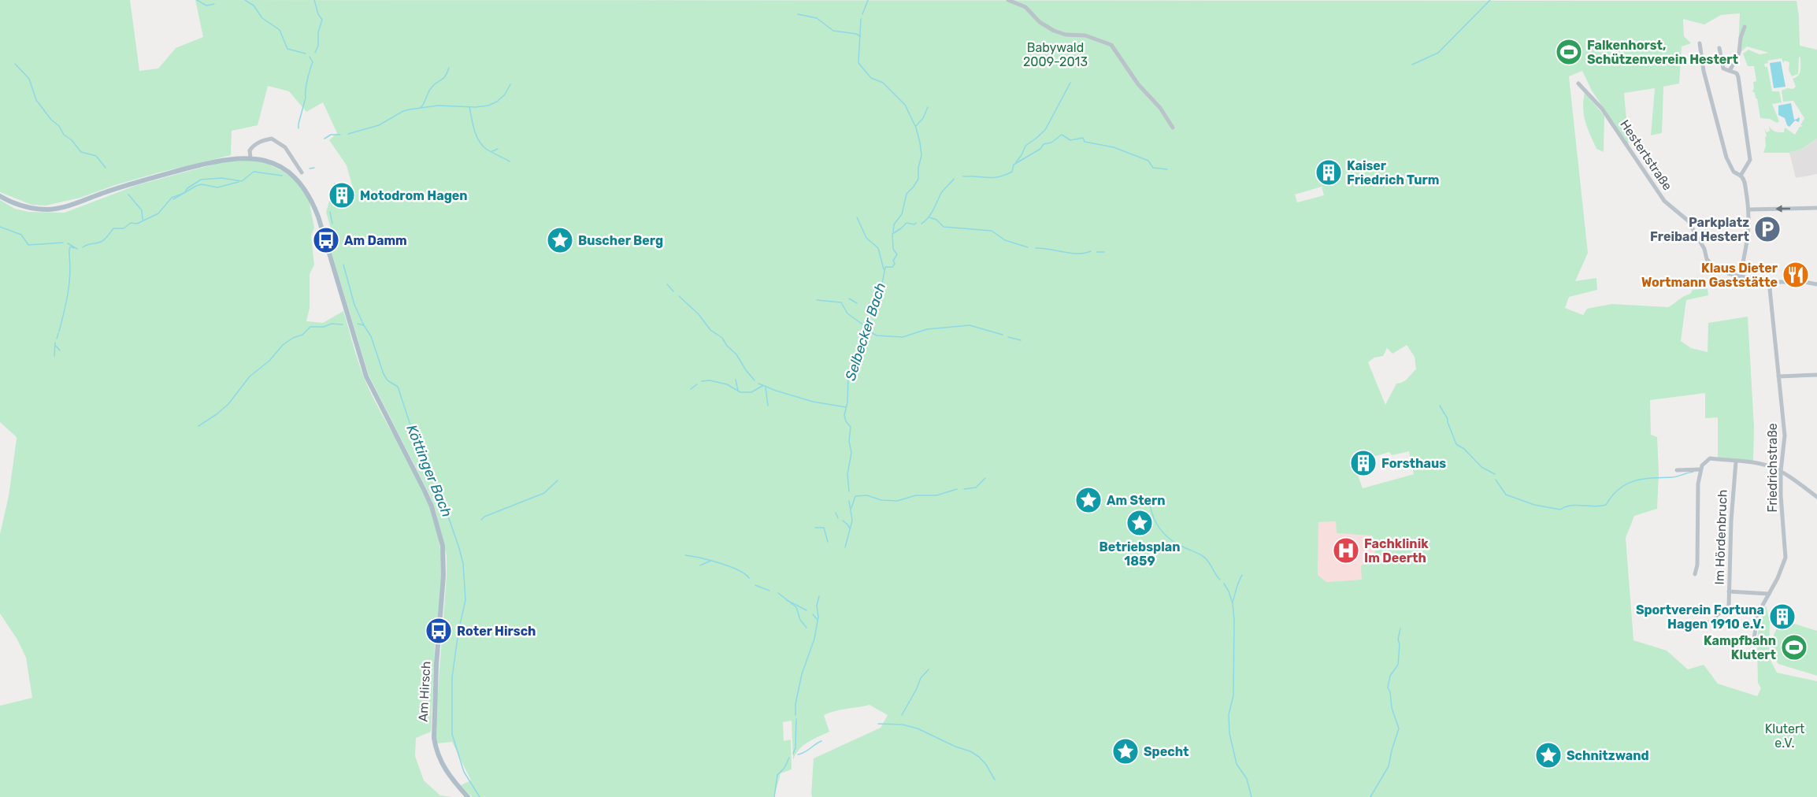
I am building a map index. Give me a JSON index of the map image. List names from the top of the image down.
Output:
{
  "streets": {
    "main road": ["Am Hirsch"],
    "street": ["Hestertstraße", "Friedrichstraße", "Im Hördenbruch"]
  },
  "crossings": [
    ["Hestertstraße", "Friedrichstraße"]
  ],
  "water": ["Selbecker Bach", "Köttinger Bach"],
  "parks": ["Babywald 2009-2013", "Klutert e.V."],
  "places": {
    "sports": ["Falkenhorst, Schützenverein Hestert", "Kampfbahn Klutert"],
    "building": [
      "Kaiser Friedrich Turm",
      "Motodrom Hagen",
      "Forsthaus",
      "Sportverein Fortuna Hagen 1910 e.V."
    ],
    "parking": ["Parkplatz Freibad Hestert"],
    "bus stop": ["Am Damm", "Roter Hirsch"],
    "place": [
      "Buscher Berg",
      "Am Stern",
      "Betriebsplan 1859",
      "Specht",
      "Schnitzwand"
    ],
    "restaurant": ["Klaus Dieter Wortmann Gaststätte"],
    "hospital": ["Fachklinik Im Deerth"]
  }
}
